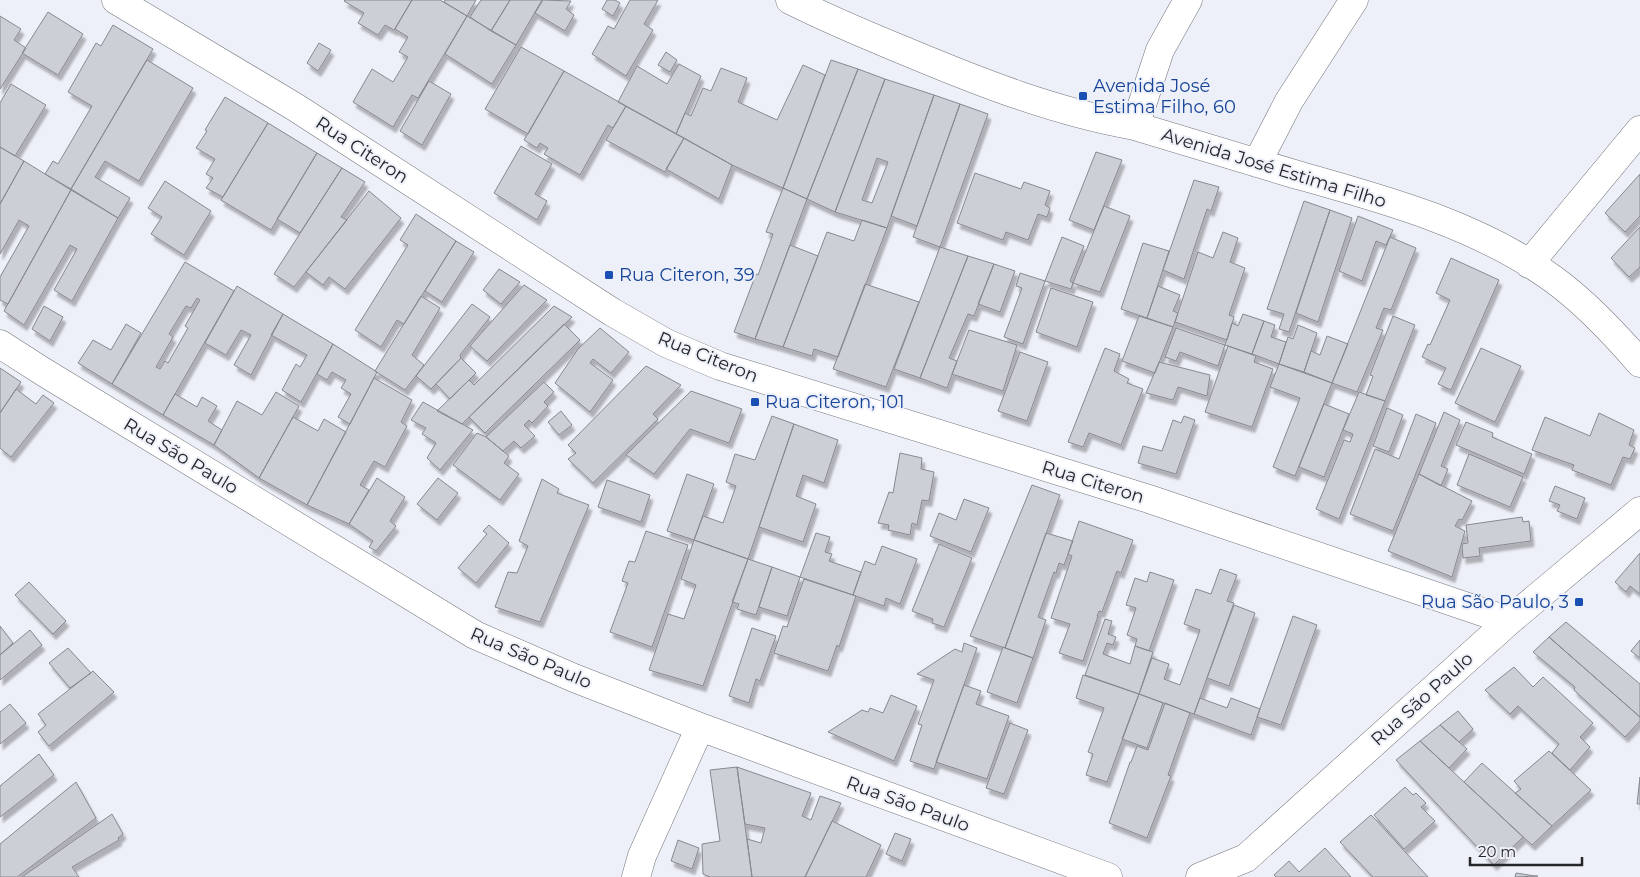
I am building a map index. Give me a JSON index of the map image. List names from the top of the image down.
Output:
{
  "streets": {
    "street": ["Rua Citeron", "Avenida José Estima Filho", "Rua São Paulo"]
  },
  "crossings": [
    ["Rua Citeron", "Rua São Paulo"]
  ],
  "places": {
    "transit": [
      "Avenida José Estima Filho, 60",
      "Rua Citeron, 39",
      "Rua Citeron, 101",
      "Rua São Paulo, 3"
    ]
  },
  "scale_bar": "20 m"
}
